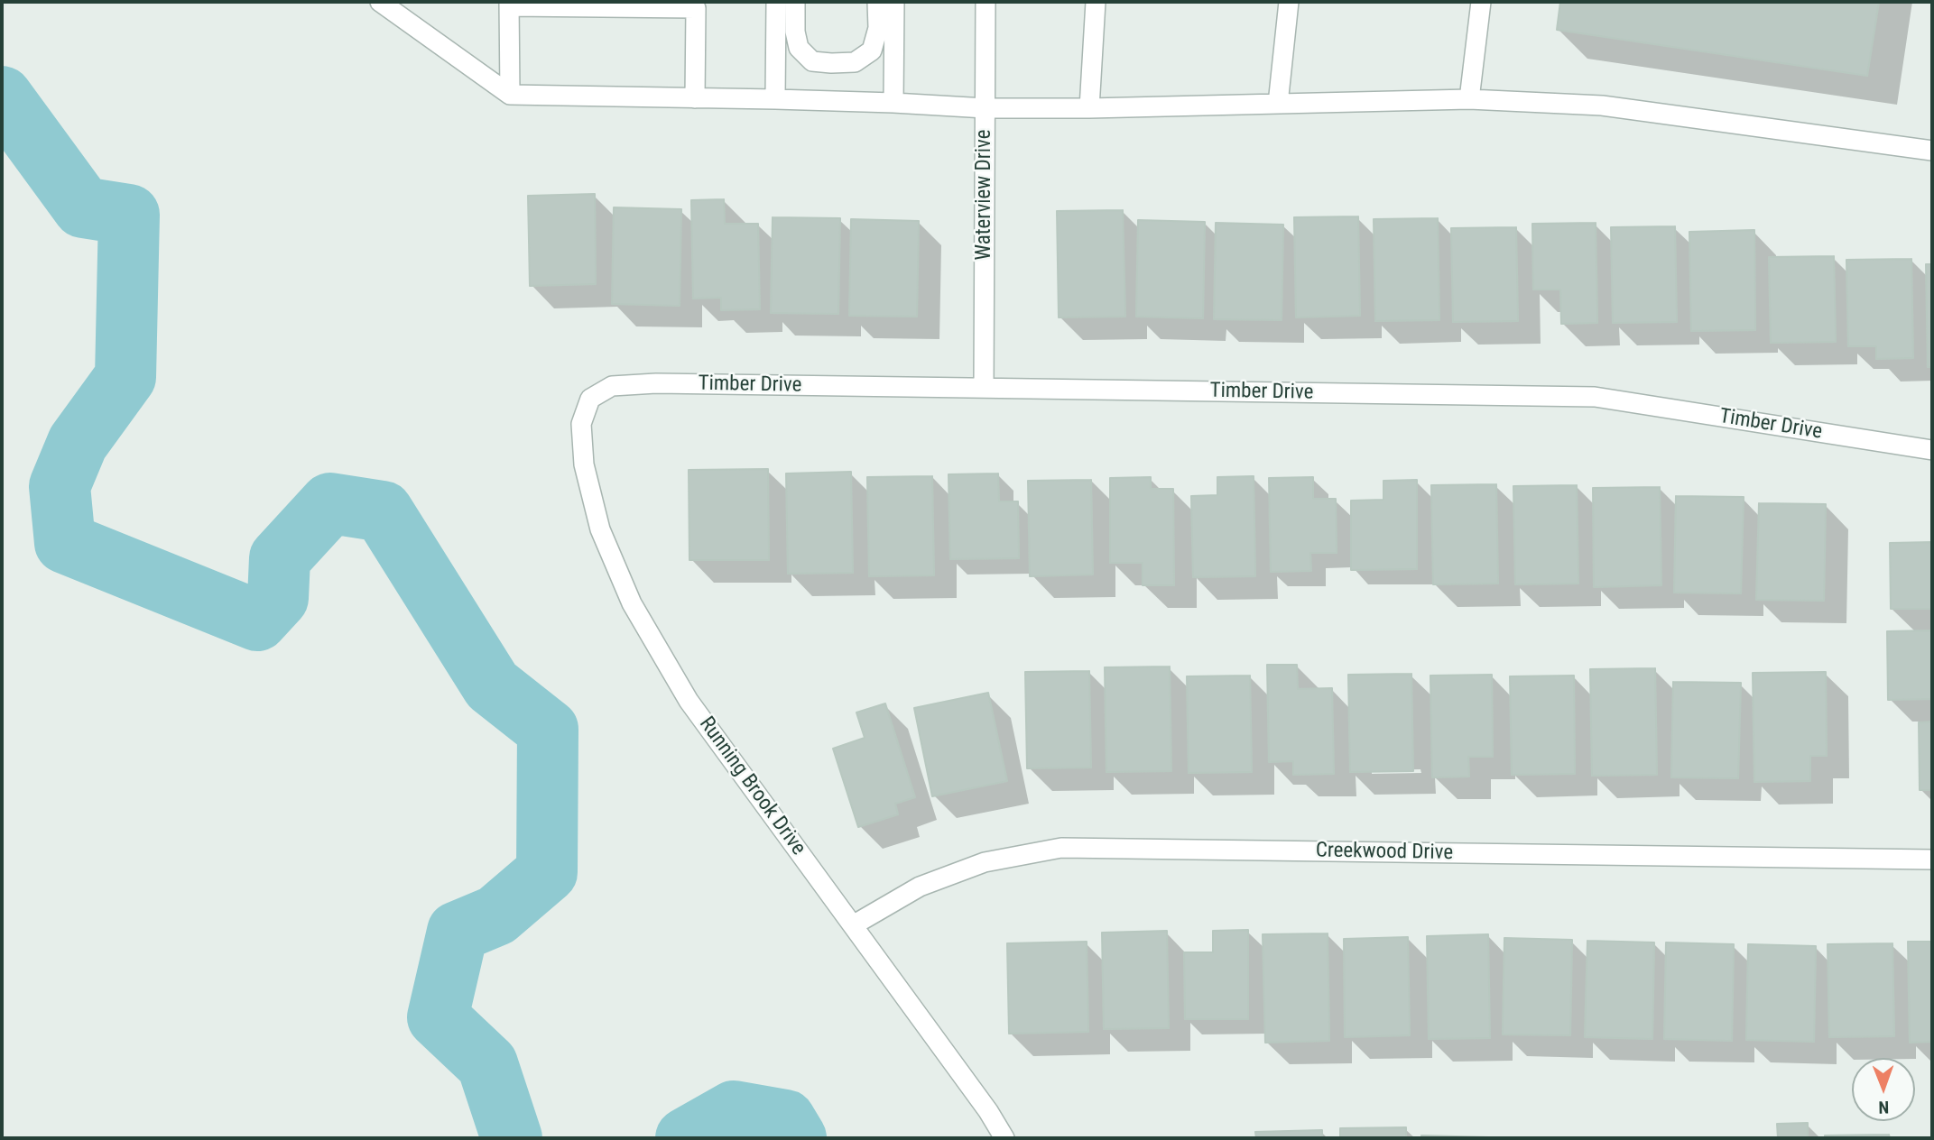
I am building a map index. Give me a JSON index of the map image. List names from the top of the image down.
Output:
{
  "streets": {
    "street": [
      "Waterview Drive",
      "Timber Drive",
      "Running Brook Drive",
      "Creekwood Drive"
    ]
  },
  "crossings": [
    ["Waterview Drive", "Timber Drive"],
    ["Timber Drive", "Running Brook Drive"],
    ["Running Brook Drive", "Creekwood Drive"]
  ],
  "north": "bottom"
}
